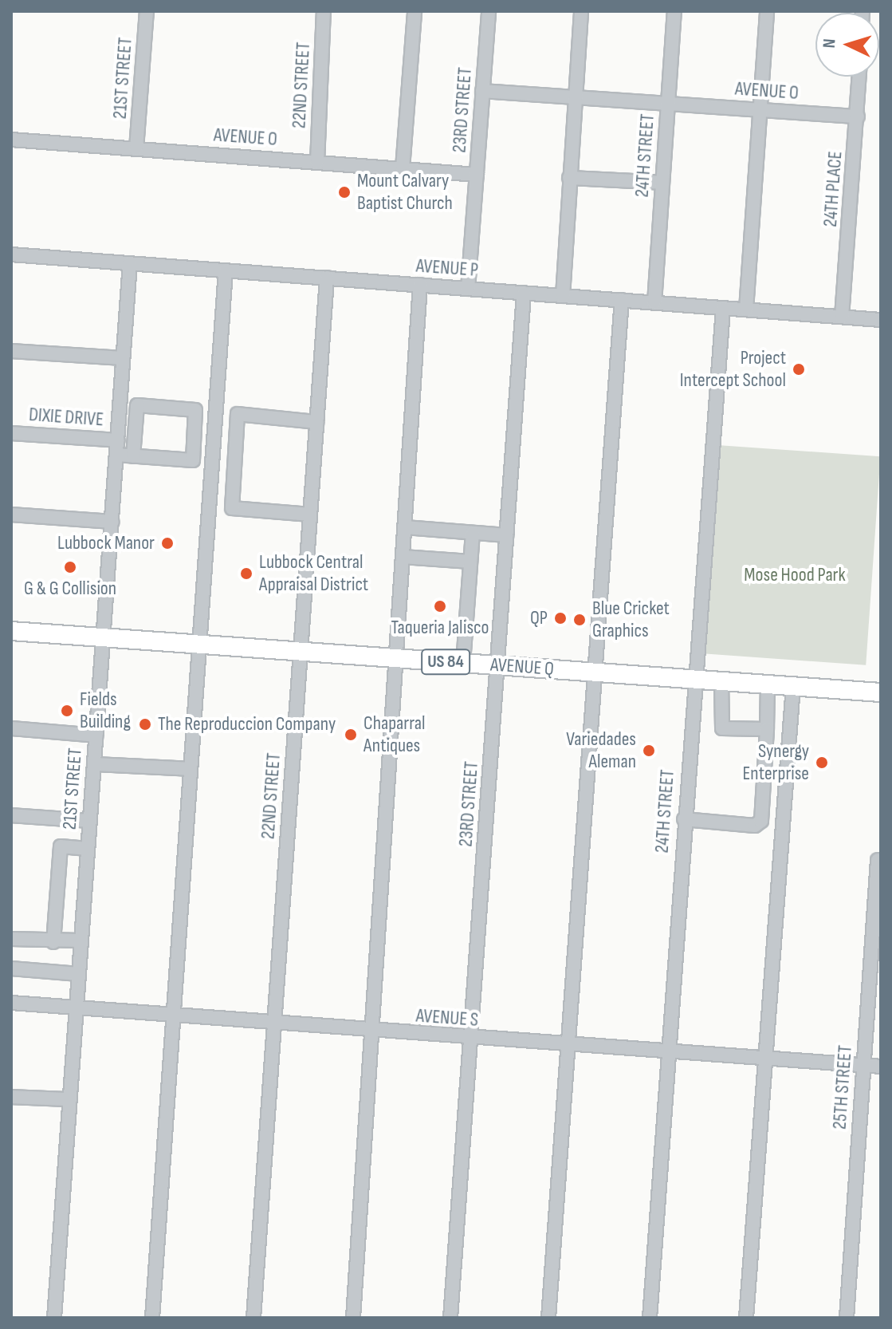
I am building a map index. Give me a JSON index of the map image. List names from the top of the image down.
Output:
{
  "streets": {
    "highway": ["US 84", "AVENUE Q"],
    "street": [
      "21ST STREET",
      "22ND STREET",
      "AVENUE O",
      "23RD STREET",
      "24TH STREET",
      "24TH PLACE",
      "AVENUE P",
      "DIXIE DRIVE",
      "AVENUE S",
      "25TH STREET"
    ]
  },
  "crossings": [
    ["21ST STREET", "AVENUE O"],
    ["21ST STREET", "AVENUE P"],
    ["21ST STREET", "DIXIE DRIVE"],
    ["21ST STREET", "AVENUE Q"],
    ["21ST STREET", "AVENUE S"],
    ["22ND STREET", "AVENUE O"],
    ["22ND STREET", "AVENUE P"],
    ["22ND STREET", "AVENUE Q"],
    ["22ND STREET", "AVENUE S"],
    ["AVENUE O", "23RD STREET"],
    ["AVENUE O", "24TH STREET"],
    ["AVENUE O", "24TH PLACE"],
    ["23RD STREET", "AVENUE P"],
    ["23RD STREET", "AVENUE Q"],
    ["23RD STREET", "AVENUE S"],
    ["24TH STREET", "AVENUE P"],
    ["24TH STREET", "AVENUE Q"],
    ["24TH STREET", "AVENUE S"],
    ["24TH PLACE", "AVENUE P"],
    ["AVENUE S", "25TH STREET"]
  ],
  "parks": ["Mose Hood Park"],
  "places": [
    "Mount Calvary Baptist Church",
    "Project Intercept School",
    "Lubbock Manor",
    "G & G Collision",
    "Lubbock Central Appraisal District",
    "Taqueria Jalisco",
    "QP",
    "Blue Cricket Graphics",
    "Fields Building",
    "The Reproduccion Company",
    "Chaparral Antiques",
    "Variedades Aleman",
    "Synergy Enterprise"
  ],
  "north": "left"
}
